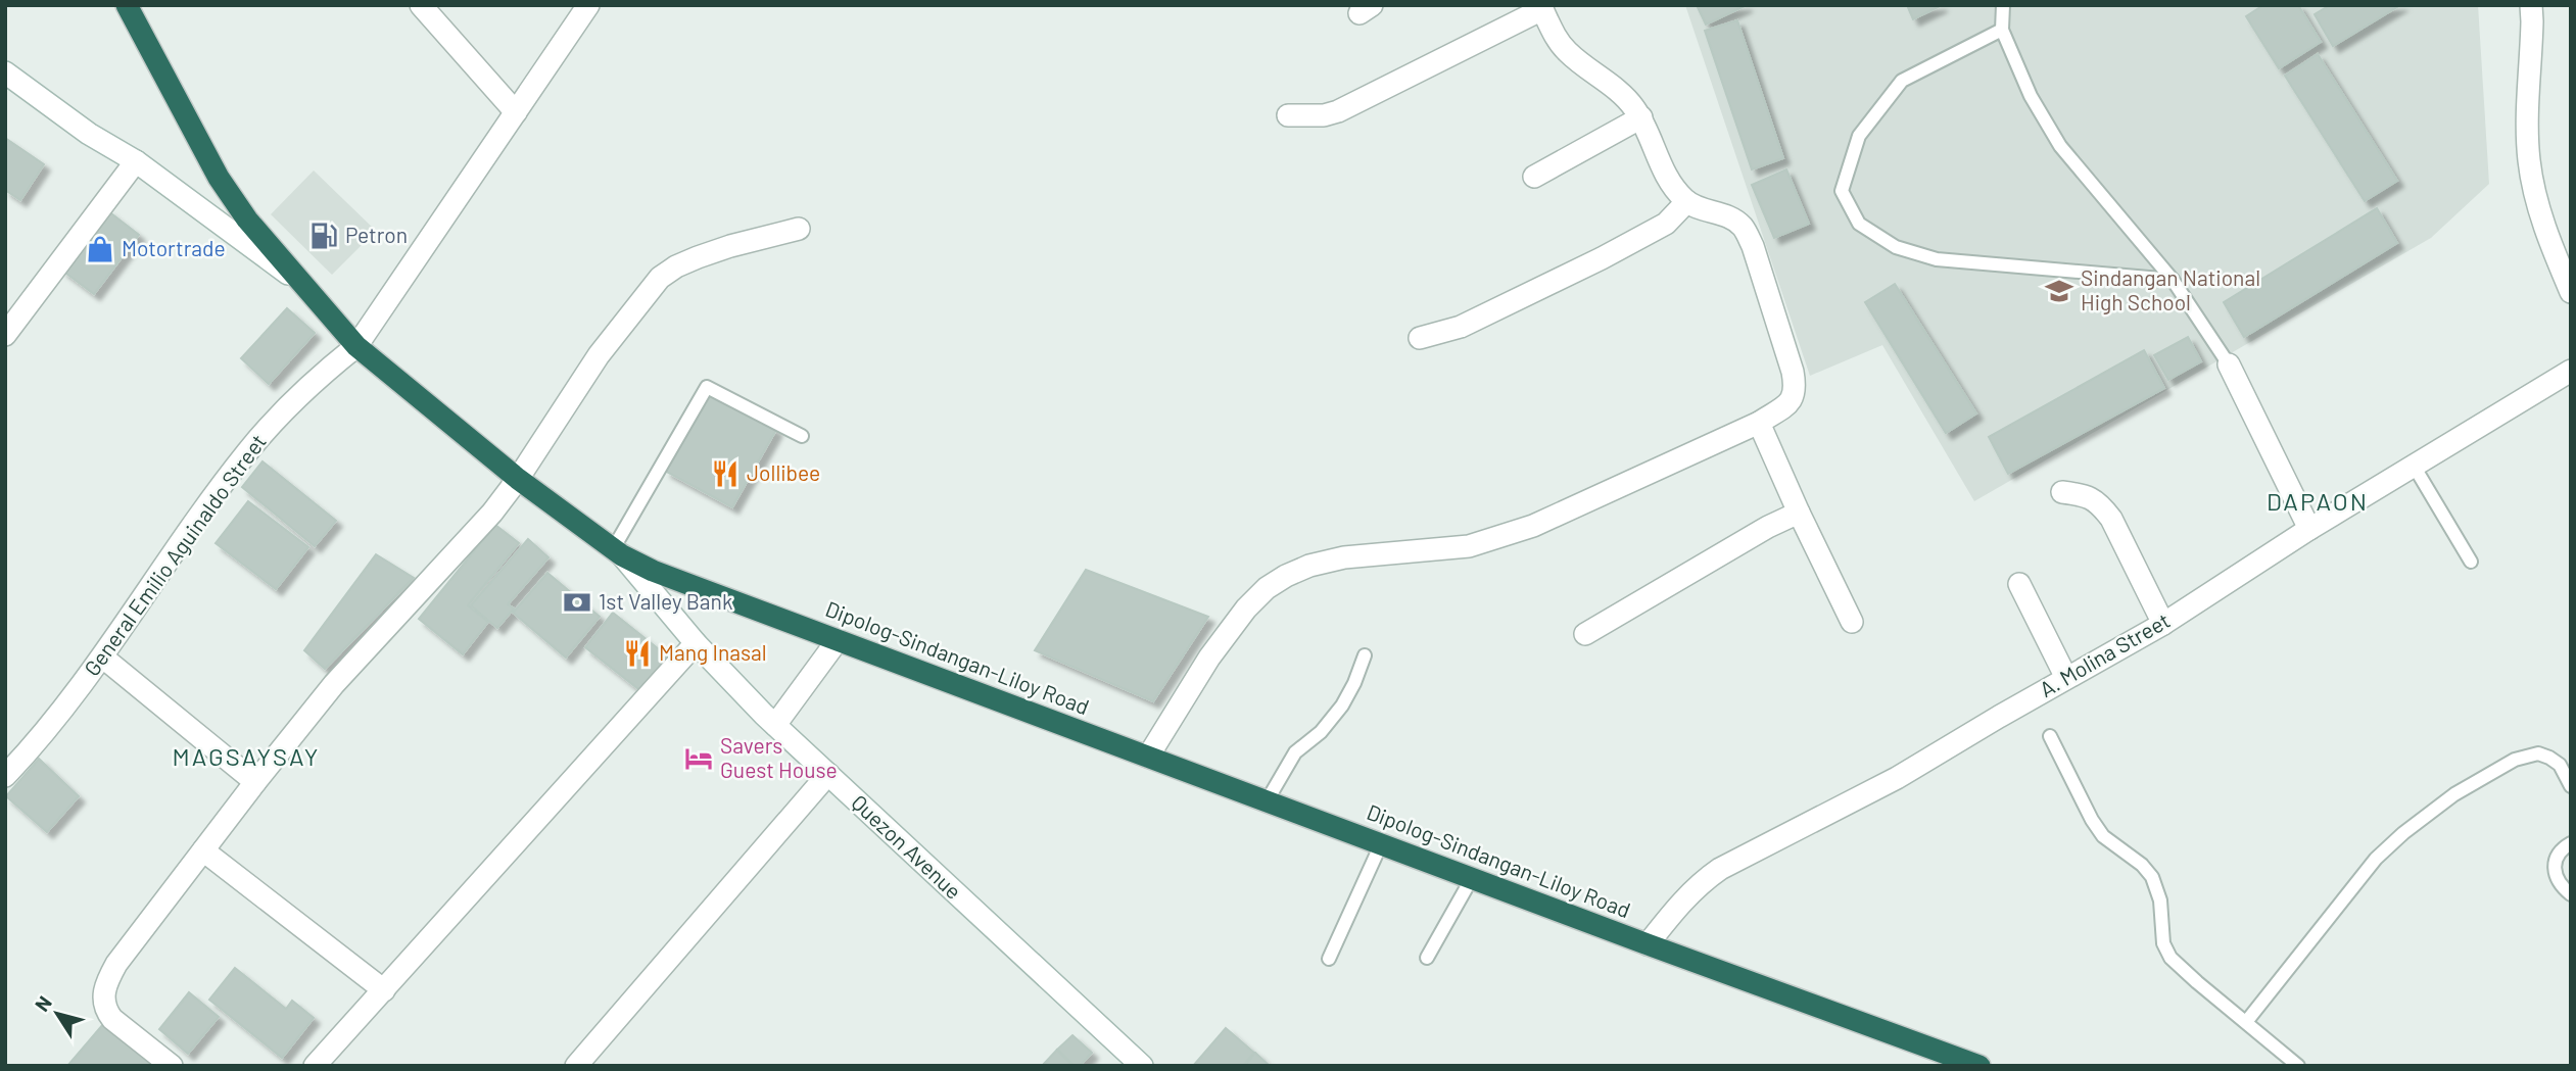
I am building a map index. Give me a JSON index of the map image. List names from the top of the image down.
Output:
{
  "streets": {
    "highway": ["Dipolog-Sindangan-Liloy Road"],
    "street": ["General Emilio Aguinaldo Street", "A. Molina Street", "Quezon Avenue"]
  },
  "crossings": [
    ["General Emilio Aguinaldo Street", "Dipolog-Sindangan-Liloy Road"],
    ["A. Molina Street", "Dipolog-Sindangan-Liloy Road"],
    ["Dipolog-Sindangan-Liloy Road", "Quezon Avenue"]
  ],
  "districts": ["DAPAON", "MAGSAYSAY"],
  "places": {
    "fuel station": ["Petron"],
    "shop": ["Motortrade"],
    "school or university": ["Sindangan National High School"],
    "restaurant": ["Jollibee", "Mang Inasal"],
    "bank": ["1st Valley Bank"],
    "hotel": ["Savers Guest House"]
  },
  "north": "top left"
}
